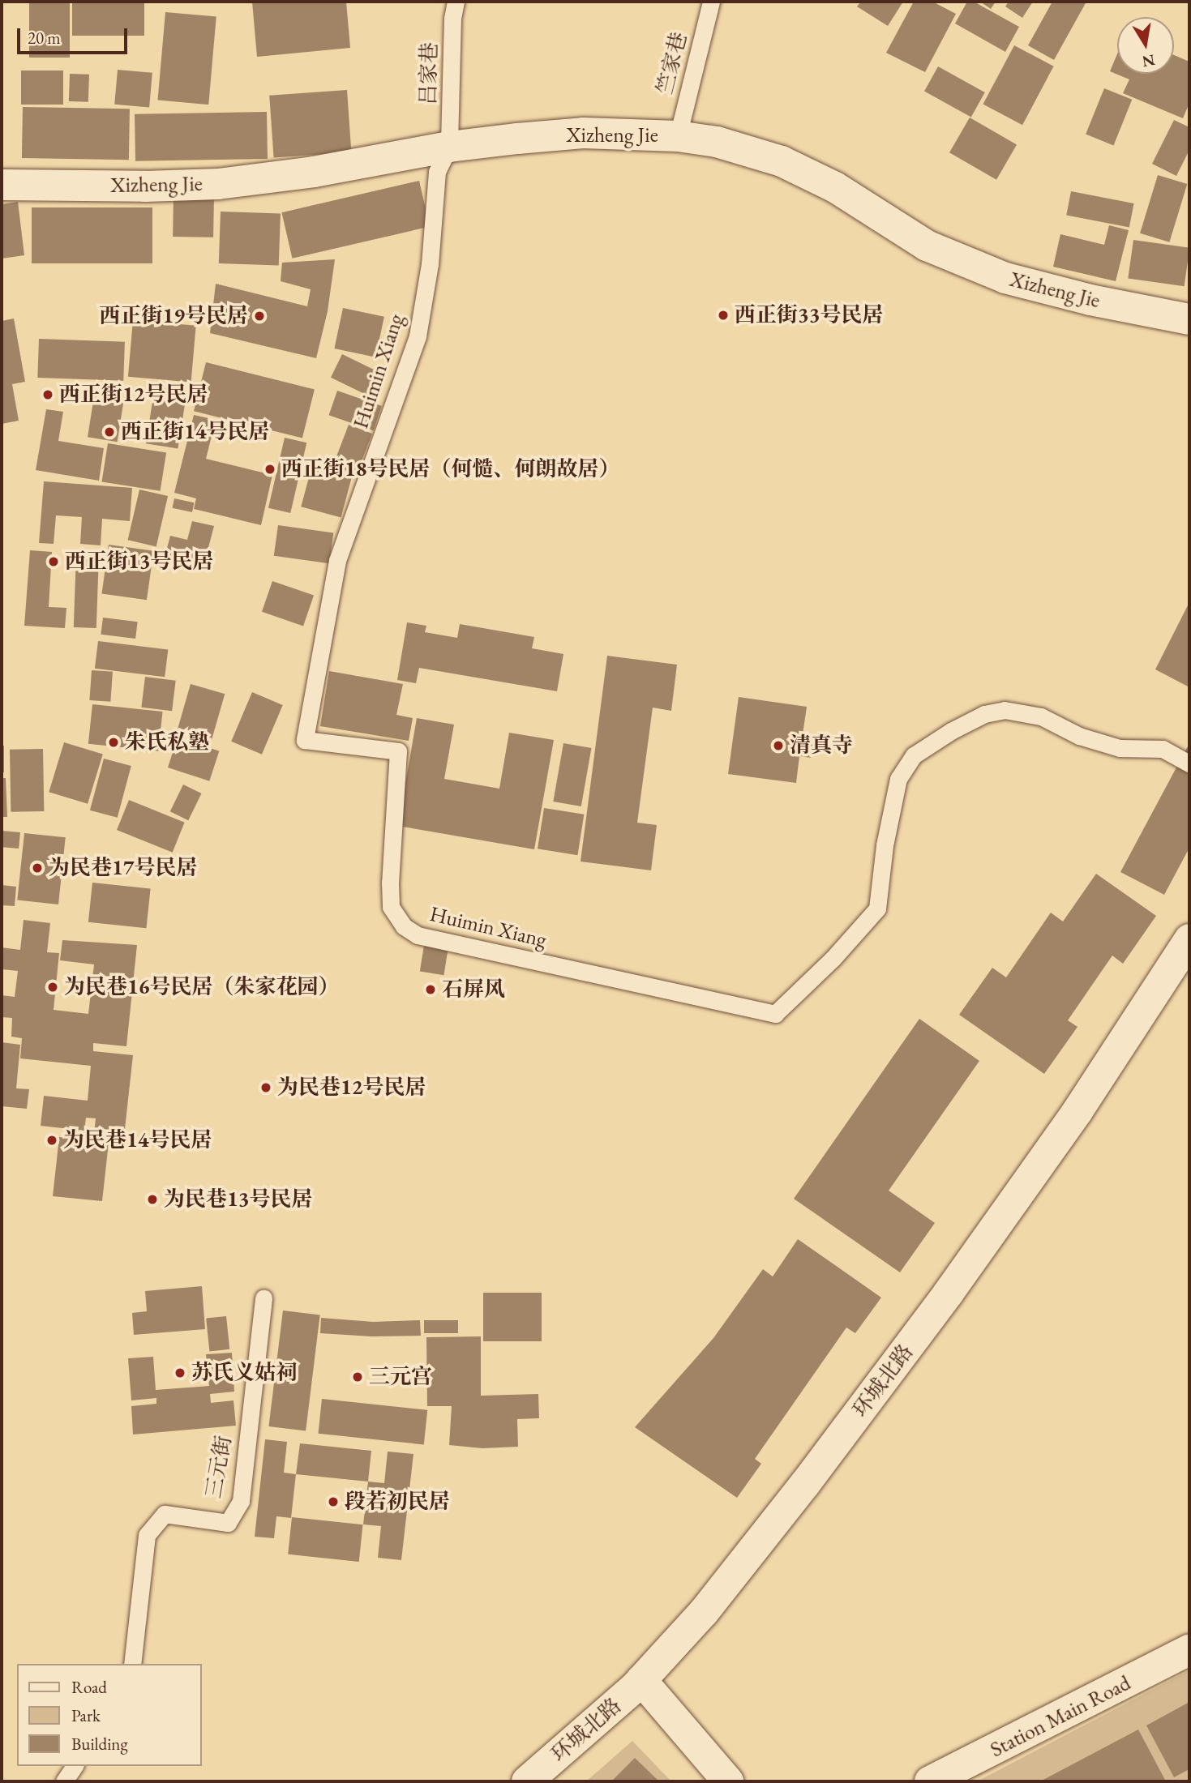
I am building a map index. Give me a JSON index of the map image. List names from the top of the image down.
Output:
{
  "streets": {
    "street": ["Xizheng Jie", "环城北路", "Station Main Road"],
    "lane": [
      "竺家巷",
      "吕家巷",
      "Huimin Xiang",
      "三元街"
    ]
  },
  "crossings": [
    ["竺家巷", "Xizheng Jie"],
    ["吕家巷", "Xizheng Jie"],
    ["吕家巷", "Huimin Xiang"],
    ["Xizheng Jie", "Huimin Xiang"]
  ],
  "places": [
    "西正街33号民居",
    "西正街19号民居",
    "西正街12号民居",
    "西正街14号民居",
    "西正街18号民居（何慥、何朗故居）",
    "西正街13号民居",
    "朱氏私塾",
    "清真寺",
    "为民巷17号民居",
    "为民巷16号民居（朱家花园）",
    "石屏风",
    "为民巷12号民居",
    "为民巷14号民居",
    "为民巷13号民居",
    "苏氏义姑祠",
    "三元宫",
    "段若初民居"
  ],
  "legend": ["Road", "Park", "Building"],
  "scale_bar": "20 m",
  "north": "bottom"
}
